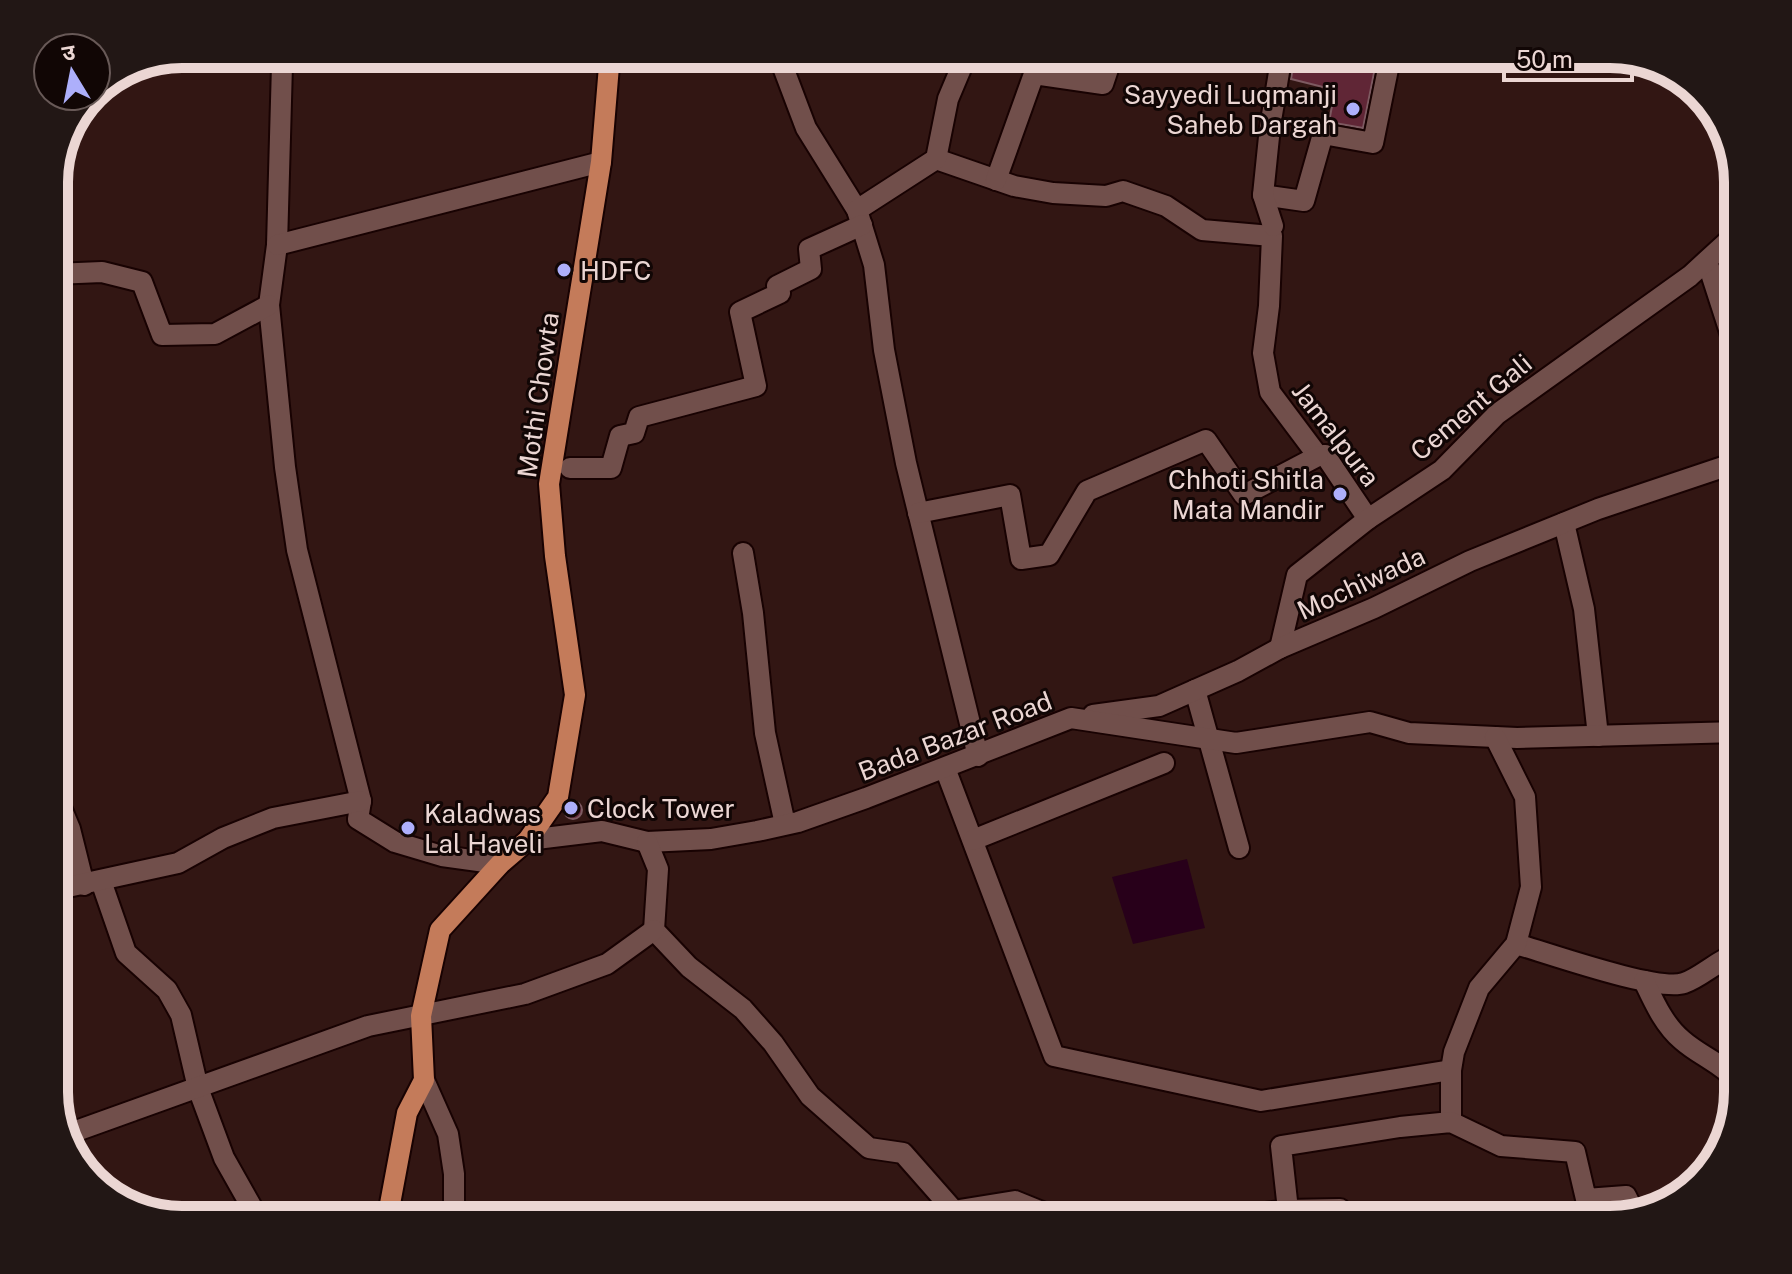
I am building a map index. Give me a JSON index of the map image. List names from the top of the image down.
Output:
{
  "streets": {
    "main road": ["Mothi Chowta"],
    "street": [
      "Cement Gali",
      "Jamalpura",
      "Mochiwada",
      "Bada Bazar Road"
    ]
  },
  "crossings": [
    ["Mothi Chowta", "Bada Bazar Road"],
    ["Cement Gali", "Jamalpura"],
    ["Cement Gali", "Mochiwada"],
    ["Mochiwada", "Bada Bazar Road"]
  ],
  "places": [
    "Sayyedi Luqmanji Saheb Dargah",
    "HDFC",
    "Chhoti Shitla Mata Mandir",
    "Clock Tower",
    "Kaladwas Lal Haveli"
  ],
  "scale_bar": "50 m",
  "north": "top"
}
